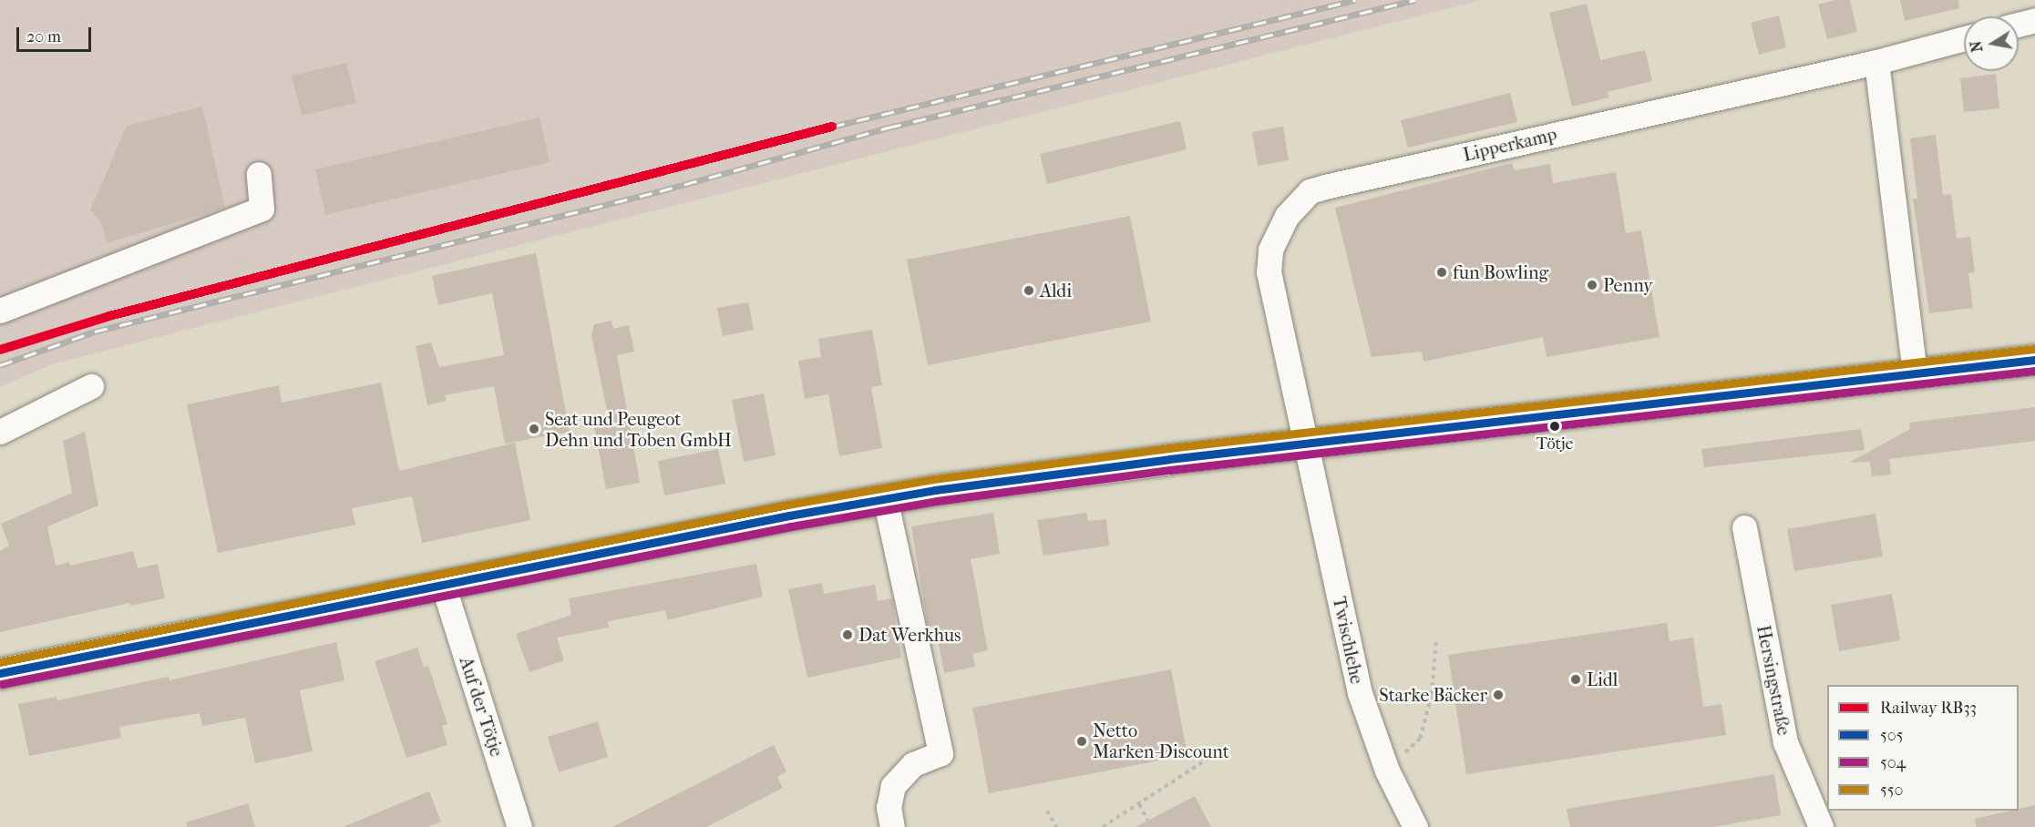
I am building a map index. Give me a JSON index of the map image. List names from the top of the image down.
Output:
{
  "streets": {
    "street": [
      "Lipperkamp",
      "Twischlehe",
      "Hersingstraße",
      "Auf der Tötje"
    ]
  },
  "crossings": [
    ["Lipperkamp", "Twischlehe"]
  ],
  "places": [
    "fun Bowling",
    "Penny",
    "Aldi",
    "Tötje",
    "Seat und Peugeot Dehn und Toben GmbH",
    "Dat Werkhus",
    "Lidl",
    "Starke Bäcker",
    "Netto Marken-Discount"
  ],
  "lines": [
    "rail line RB33",
    "transit line 550",
    "transit line 505",
    "transit line 504"
  ],
  "legend": [
    "Railway RB33",
    "505",
    "504",
    "550"
  ],
  "scale_bar": "20 m",
  "north": "left"
}
